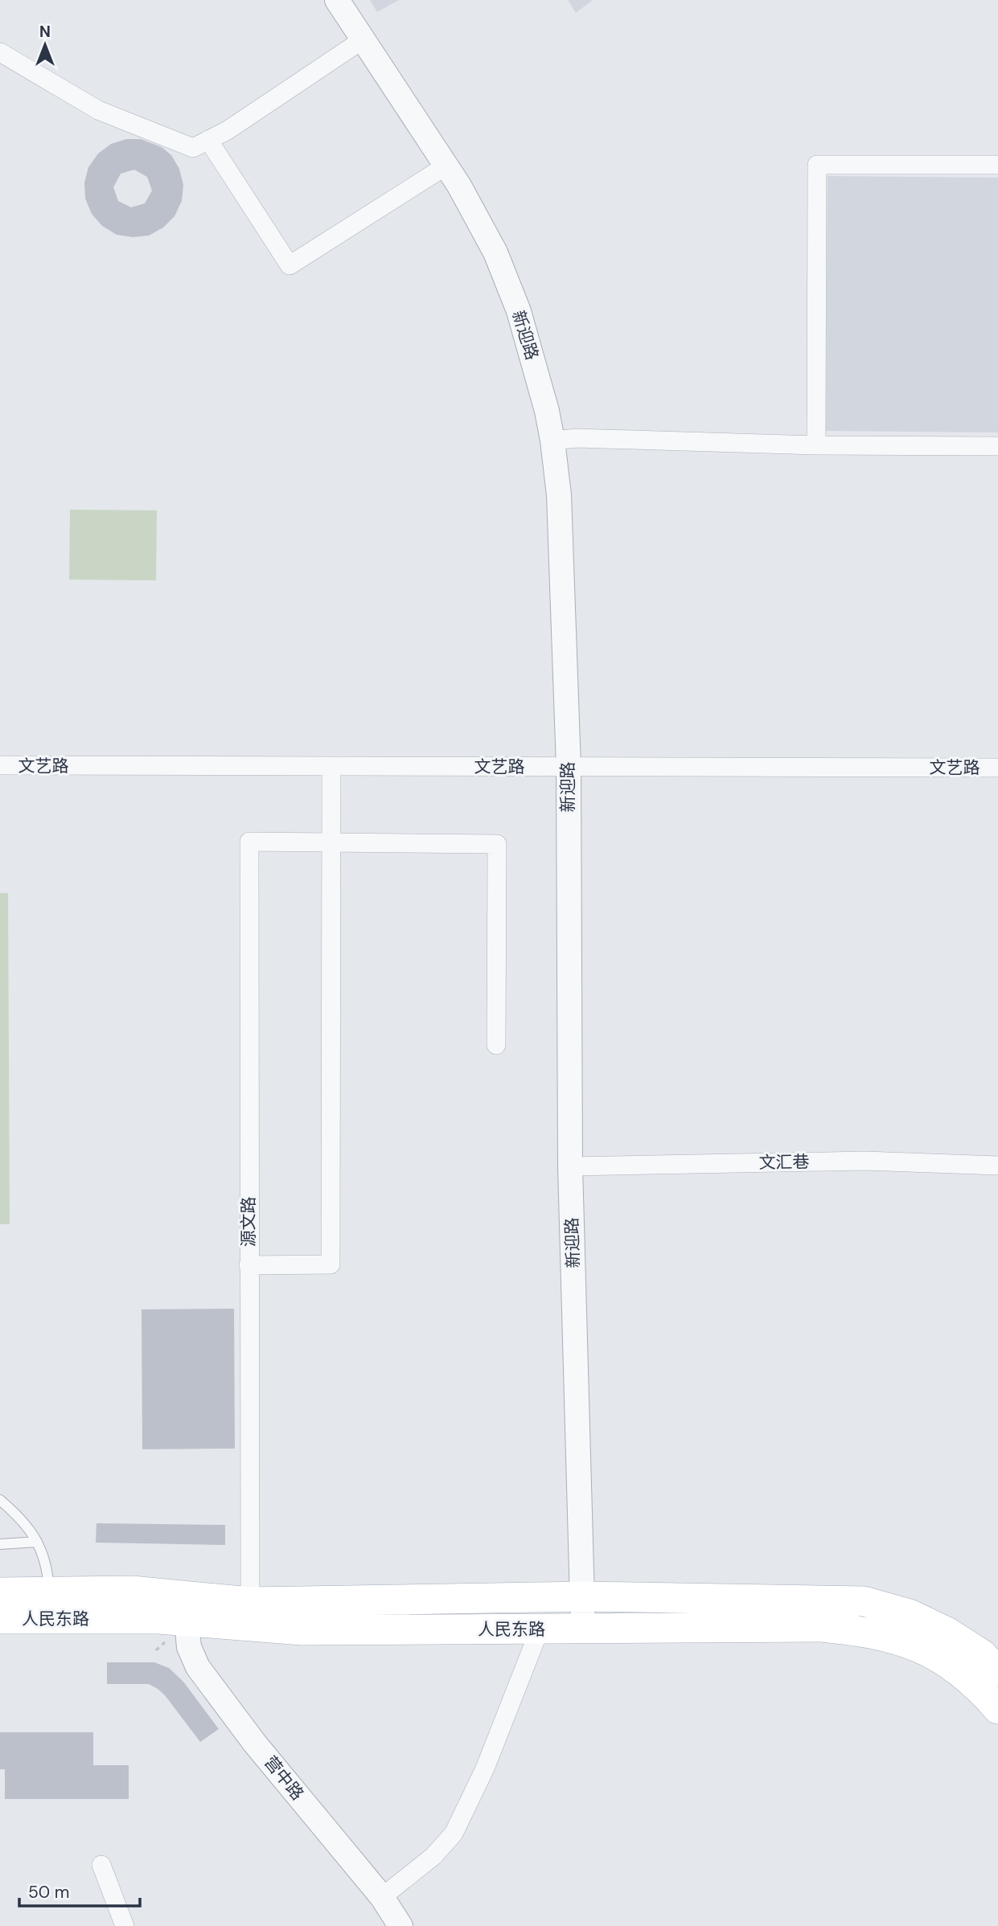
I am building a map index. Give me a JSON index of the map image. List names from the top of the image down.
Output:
{
  "streets": {
    "main road": ["人民东路"],
    "street": [
      "新迎路",
      "文艺路",
      "文汇巷",
      "源文路",
      "营中路"
    ]
  },
  "crossings": [
    ["新迎路", "文艺路"],
    ["新迎路", "文汇巷"],
    ["新迎路", "人民东路"],
    ["源文路", "人民东路"],
    ["人民东路", "营中路"]
  ],
  "scale_bar": "50 m",
  "north": "top"
}
